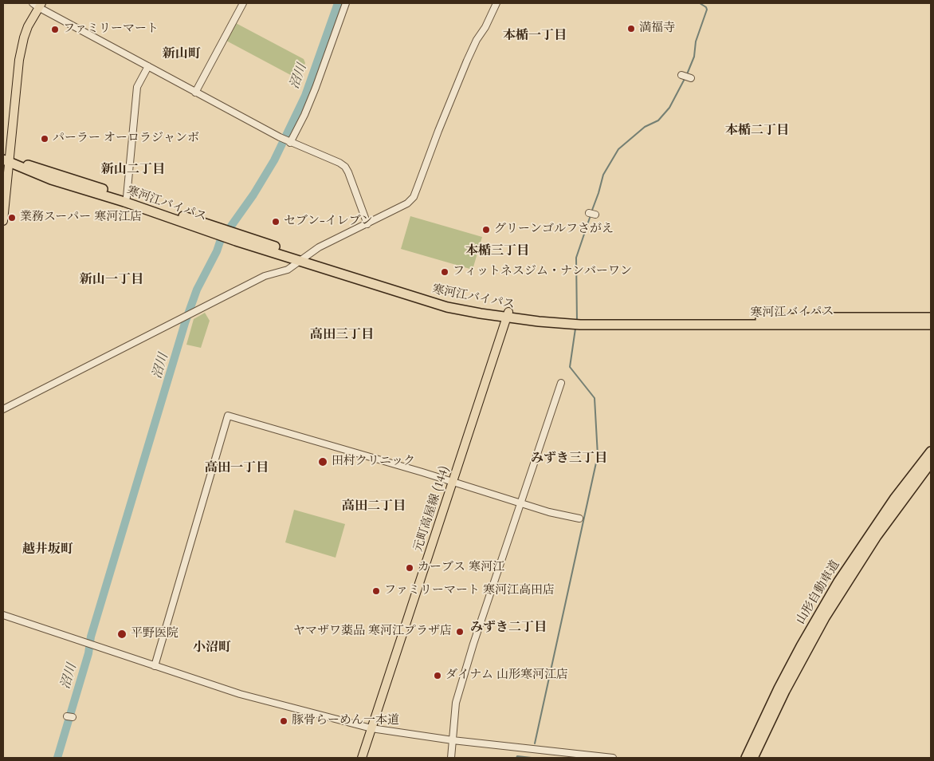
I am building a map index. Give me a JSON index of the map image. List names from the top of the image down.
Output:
{
  "streets": {
    "highway": ["寒河江バイパス", "山形自動車道"],
    "main road": ["元町高屋線 (144)"]
  },
  "crossings": [
    ["寒河江バイパス", "元町高屋線 (144)"]
  ],
  "districts": [
    "本楯一丁目",
    "新山町",
    "本楯二丁目",
    "新山二丁目",
    "本楯三丁目",
    "新山一丁目",
    "高田三丁目",
    "みずき三丁目",
    "高田一丁目",
    "高田二丁目",
    "越井坂町",
    "みずき二丁目",
    "小沼町"
  ],
  "water": ["沼川"],
  "places": [
    "満福寺",
    "ファミリーマート",
    "パーラー オーロラジャンボ",
    "業務スーパー 寒河江店",
    "セブン-イレブン",
    "グリーンゴルフさがえ",
    "フィットネスジム・ナンバーワン",
    "田村クリニック",
    "カーブス 寒河江",
    "ファミリーマート 寒河江高田店",
    "ヤマザワ薬品 寒河江プラザ店",
    "平野医院",
    "ダイナム 山形寒河江店",
    "豚骨らーめん一本道"
  ]
}
